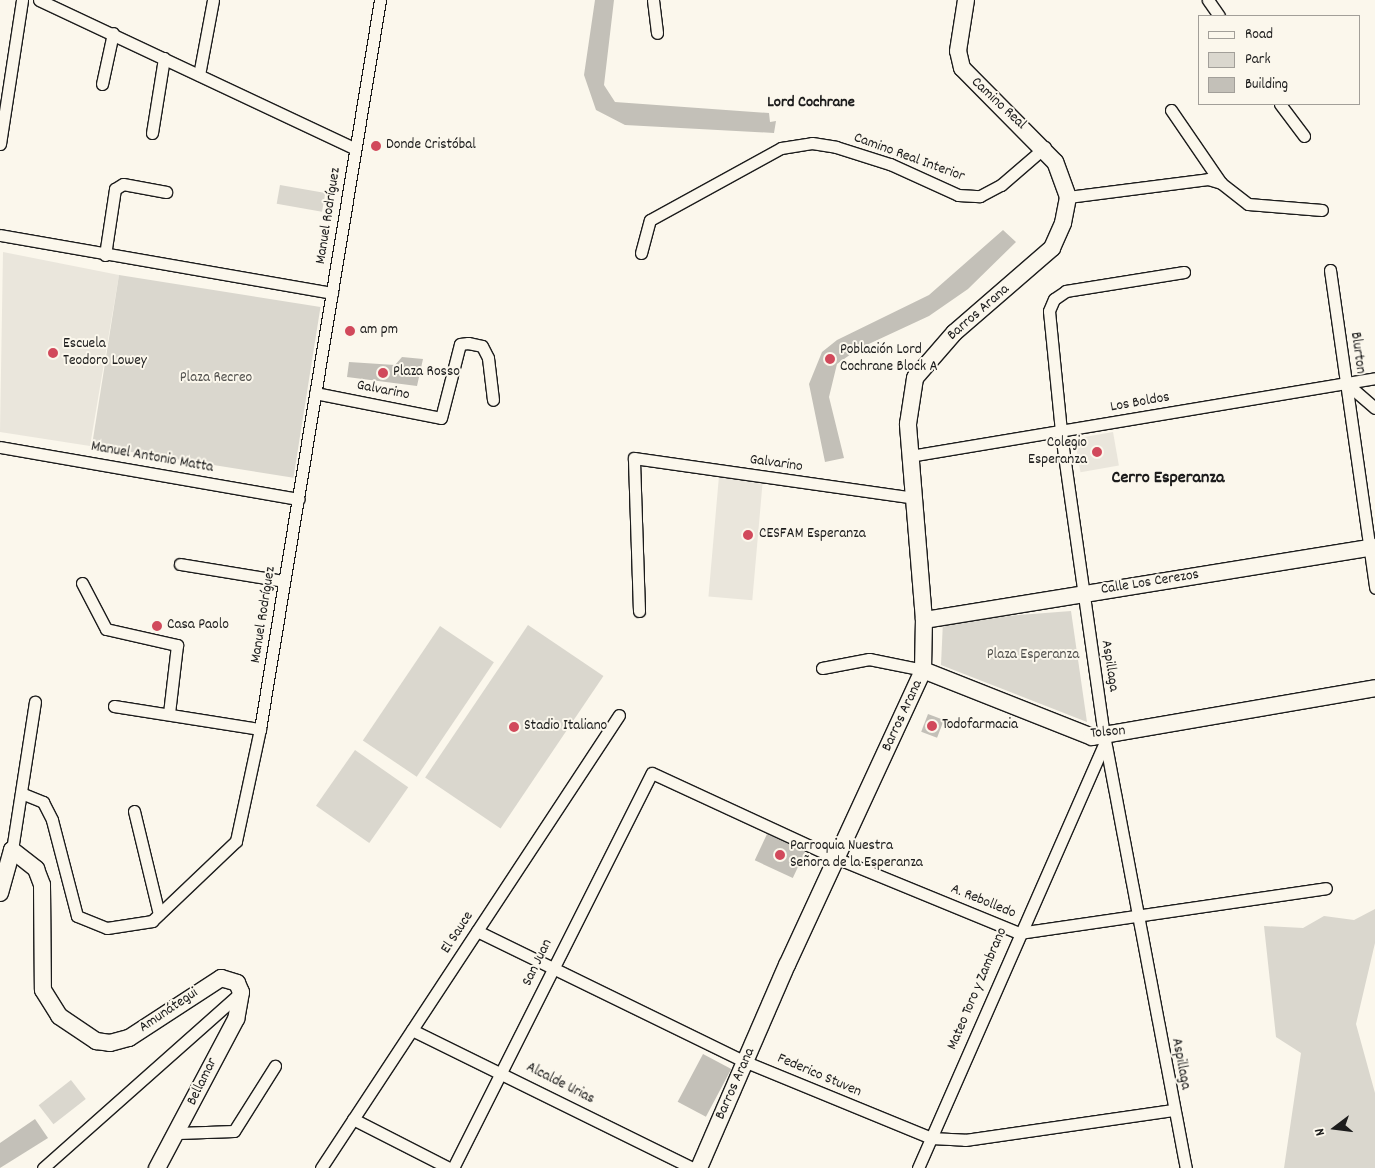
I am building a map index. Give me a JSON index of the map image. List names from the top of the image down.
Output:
{
  "streets": {
    "street": [
      "Camino Real",
      "Camino Real Interior",
      "Manuel Rodríguez",
      "Barros Arana",
      "Blurton",
      "Galvarino",
      "Los Boldos",
      "Manuel Antonio Matta",
      "Calle Los Cerezos",
      "Aspillaga",
      "Tolson",
      "A. Rebolledo",
      "El Sauce",
      "San Juan",
      "Mateo Toro y Zambrano",
      "Amunátegui",
      "Federico Stuven",
      "Bellamar",
      "Alcalde Urias"
    ]
  },
  "crossings": [
    ["Camino Real", "Camino Real Interior"],
    ["Camino Real", "Barros Arana"],
    ["Manuel Rodríguez", "Galvarino"],
    ["Manuel Rodríguez", "Manuel Antonio Matta"],
    ["Barros Arana", "Galvarino"],
    ["Barros Arana", "Los Boldos"],
    ["Barros Arana", "Calle Los Cerezos"],
    ["Barros Arana", "Tolson"],
    ["Barros Arana", "A. Rebolledo"],
    ["Barros Arana", "Federico Stuven"],
    ["Blurton", "Los Boldos"],
    ["Blurton", "Calle Los Cerezos"],
    ["Los Boldos", "Aspillaga"],
    ["Calle Los Cerezos", "Aspillaga"],
    ["Aspillaga", "Tolson"],
    ["Aspillaga", "A. Rebolledo"],
    ["Aspillaga", "Mateo Toro y Zambrano"],
    ["Aspillaga", "Federico Stuven"],
    ["Tolson", "Mateo Toro y Zambrano"],
    ["A. Rebolledo", "San Juan"],
    ["A. Rebolledo", "Mateo Toro y Zambrano"],
    ["El Sauce", "Federico Stuven"],
    ["El Sauce", "Alcalde Urias"],
    ["San Juan", "Federico Stuven"],
    ["San Juan", "Alcalde Urias"],
    ["Mateo Toro y Zambrano", "Federico Stuven"],
    ["Amunátegui", "Bellamar"]
  ],
  "districts": ["Lord Cochrane", "Cerro Esperanza"],
  "parks": ["Plaza Recreo", "Plaza Esperanza"],
  "places": [
    "Donde Cristóbal",
    "am pm",
    "Escuela Teodoro Lowey",
    "Población Lord Cochrane Block A",
    "Plaza Rosso",
    "Colegio Esperanza",
    "CESFAM Esperanza",
    "Casa Paolo",
    "Todofarmacia",
    "Stadio Italiano",
    "Parroquia Nuestra Señora de la Esperanza"
  ],
  "legend": ["Road", "Park", "Building"],
  "north": "left"
}
